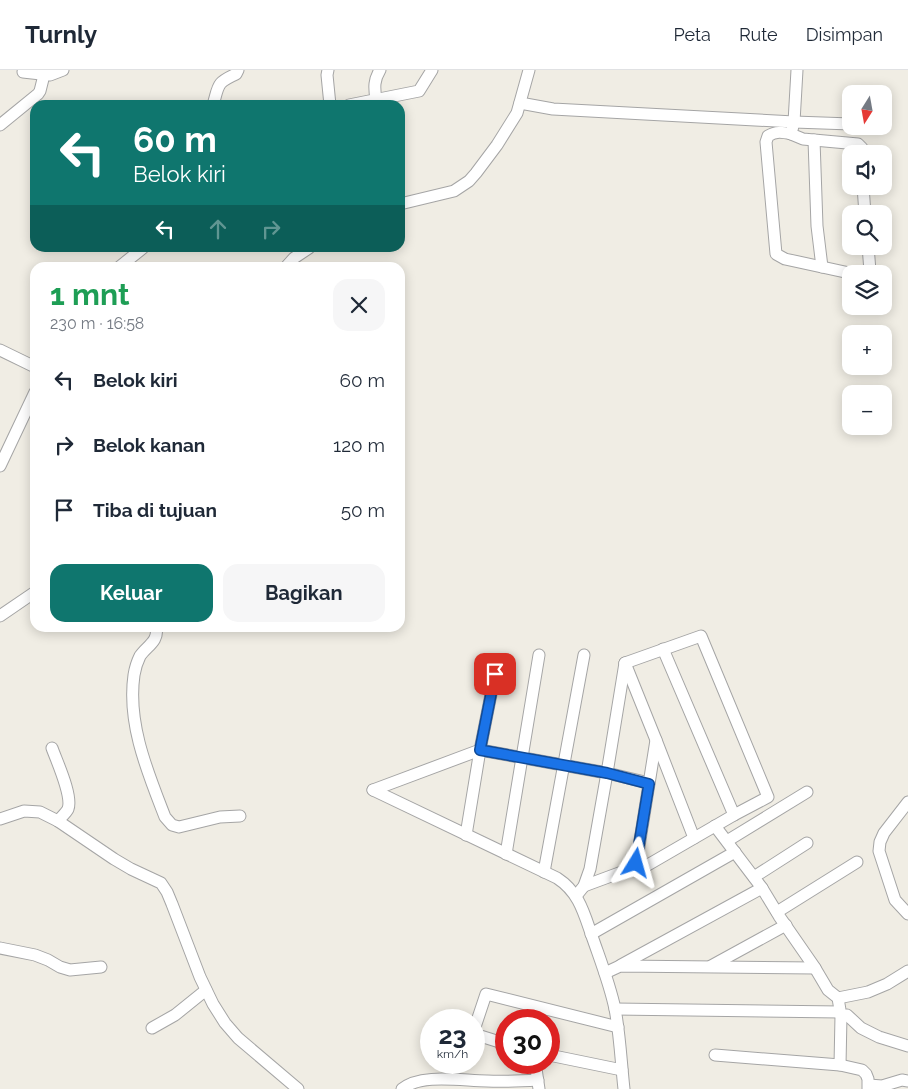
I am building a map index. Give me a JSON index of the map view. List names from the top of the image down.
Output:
{
  "north": "bottom",
  "page": {
    "header": "Turnly",
    "nav": ["Peta", "Rute", "Disimpan"],
    "map_buttons": ["+", "−"],
    "turn": ["60 m", "Belok kiri"],
    "heading": ["1 mnt", "230 m · 16:58"],
    "list": [
      {
        "name": "Belok kiri",
        "value": "60 m"
      },
      {
        "name": "Belok kanan",
        "value": "120 m"
      },
      {
        "name": "Tiba di tujuan",
        "value": "50 m"
      }
    ],
    "buttons": ["Keluar", "Bagikan"],
    "speed": "23 km/h",
    "limit": "30"
  }
}
